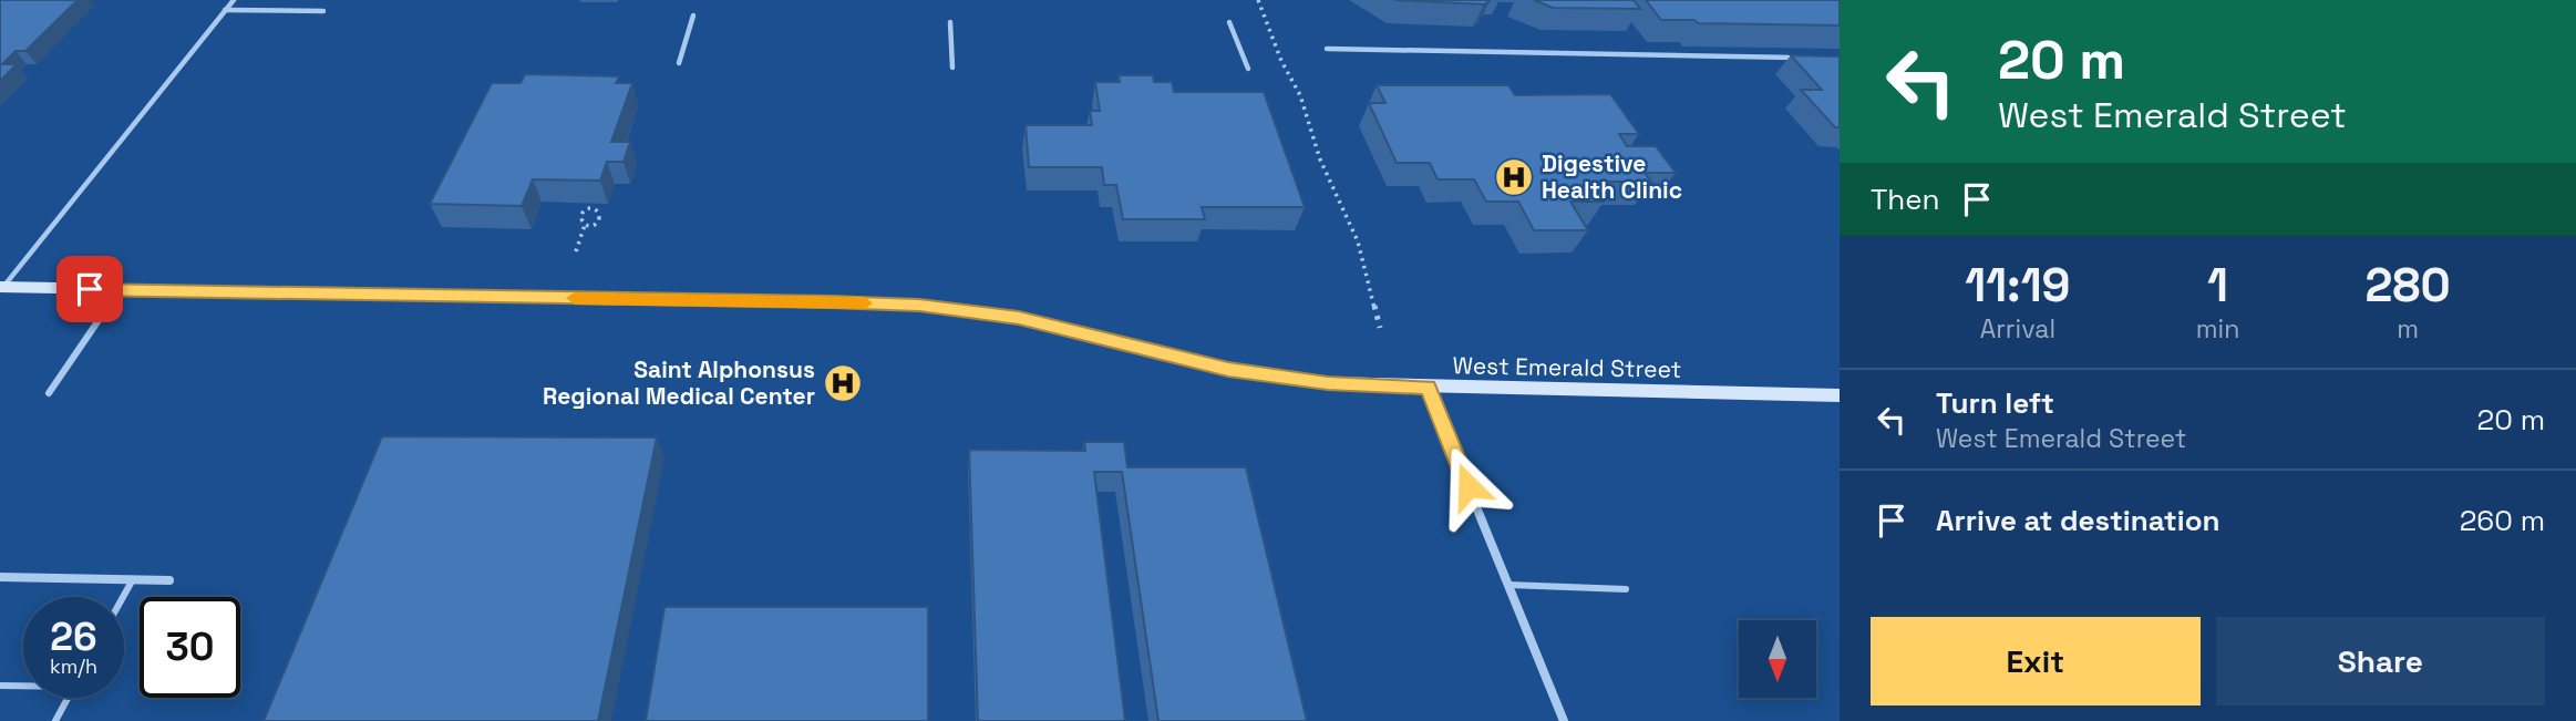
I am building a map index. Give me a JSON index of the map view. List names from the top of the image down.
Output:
{
  "streets": {
    "main road": ["West Emerald Street"]
  },
  "places": {
    "hospital": ["Digestive Health Clinic", "Saint Alphonsus Regional Medical Center"]
  },
  "north": "bottom",
  "page": {
    "turn": ["20 m", "West Emerald Street"],
    "then": "Then",
    "eta": [
      "11:19",
      "Arrival",
      "1",
      "min",
      "280",
      "m"
    ],
    "list": [
      {
        "name": "Turn left",
        "note": "West Emerald Street",
        "value": "20 m"
      },
      {
        "name": "Arrive at destination",
        "value": "260 m"
      }
    ],
    "speed": "26 km/h",
    "limit": "30",
    "buttons": ["Exit", "Share"]
  }
}
